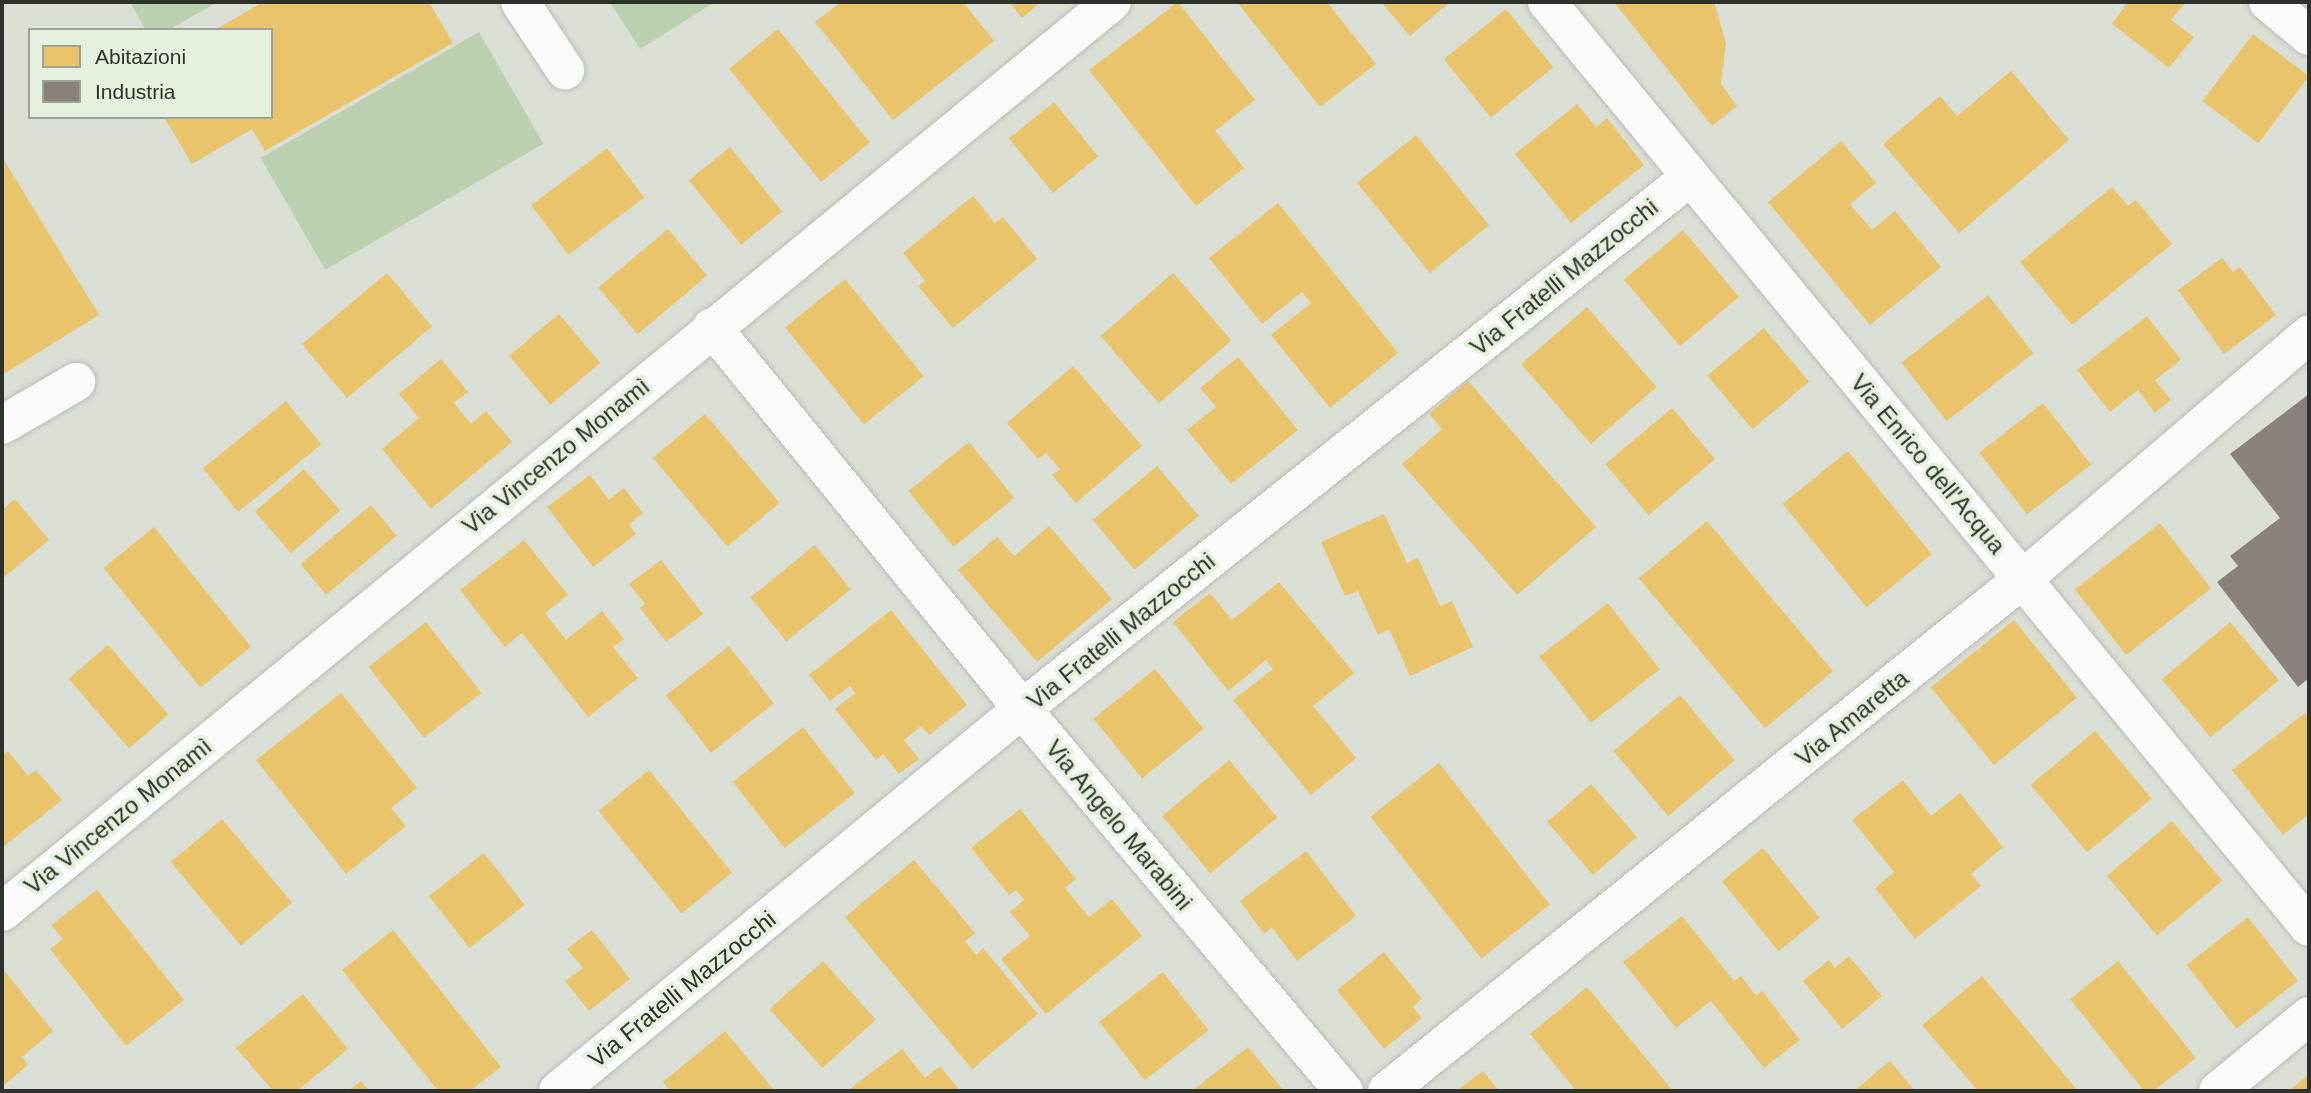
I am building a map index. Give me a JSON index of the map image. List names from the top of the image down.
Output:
{
  "streets": {
    "street": [
      "Via Fratelli Mazzocchi",
      "Via Vincenzo Monamì",
      "Via Enrico dell'Acqua",
      "Via Amaretta",
      "Via Angelo Marabini"
    ]
  },
  "crossings": [
    ["Via Fratelli Mazzocchi", "Via Enrico dell'Acqua"],
    ["Via Fratelli Mazzocchi", "Via Angelo Marabini"],
    ["Via Vincenzo Monamì", "Via Angelo Marabini"],
    ["Via Enrico dell'Acqua", "Via Amaretta"]
  ],
  "legend": ["Abitazioni", "Industria"]
}
